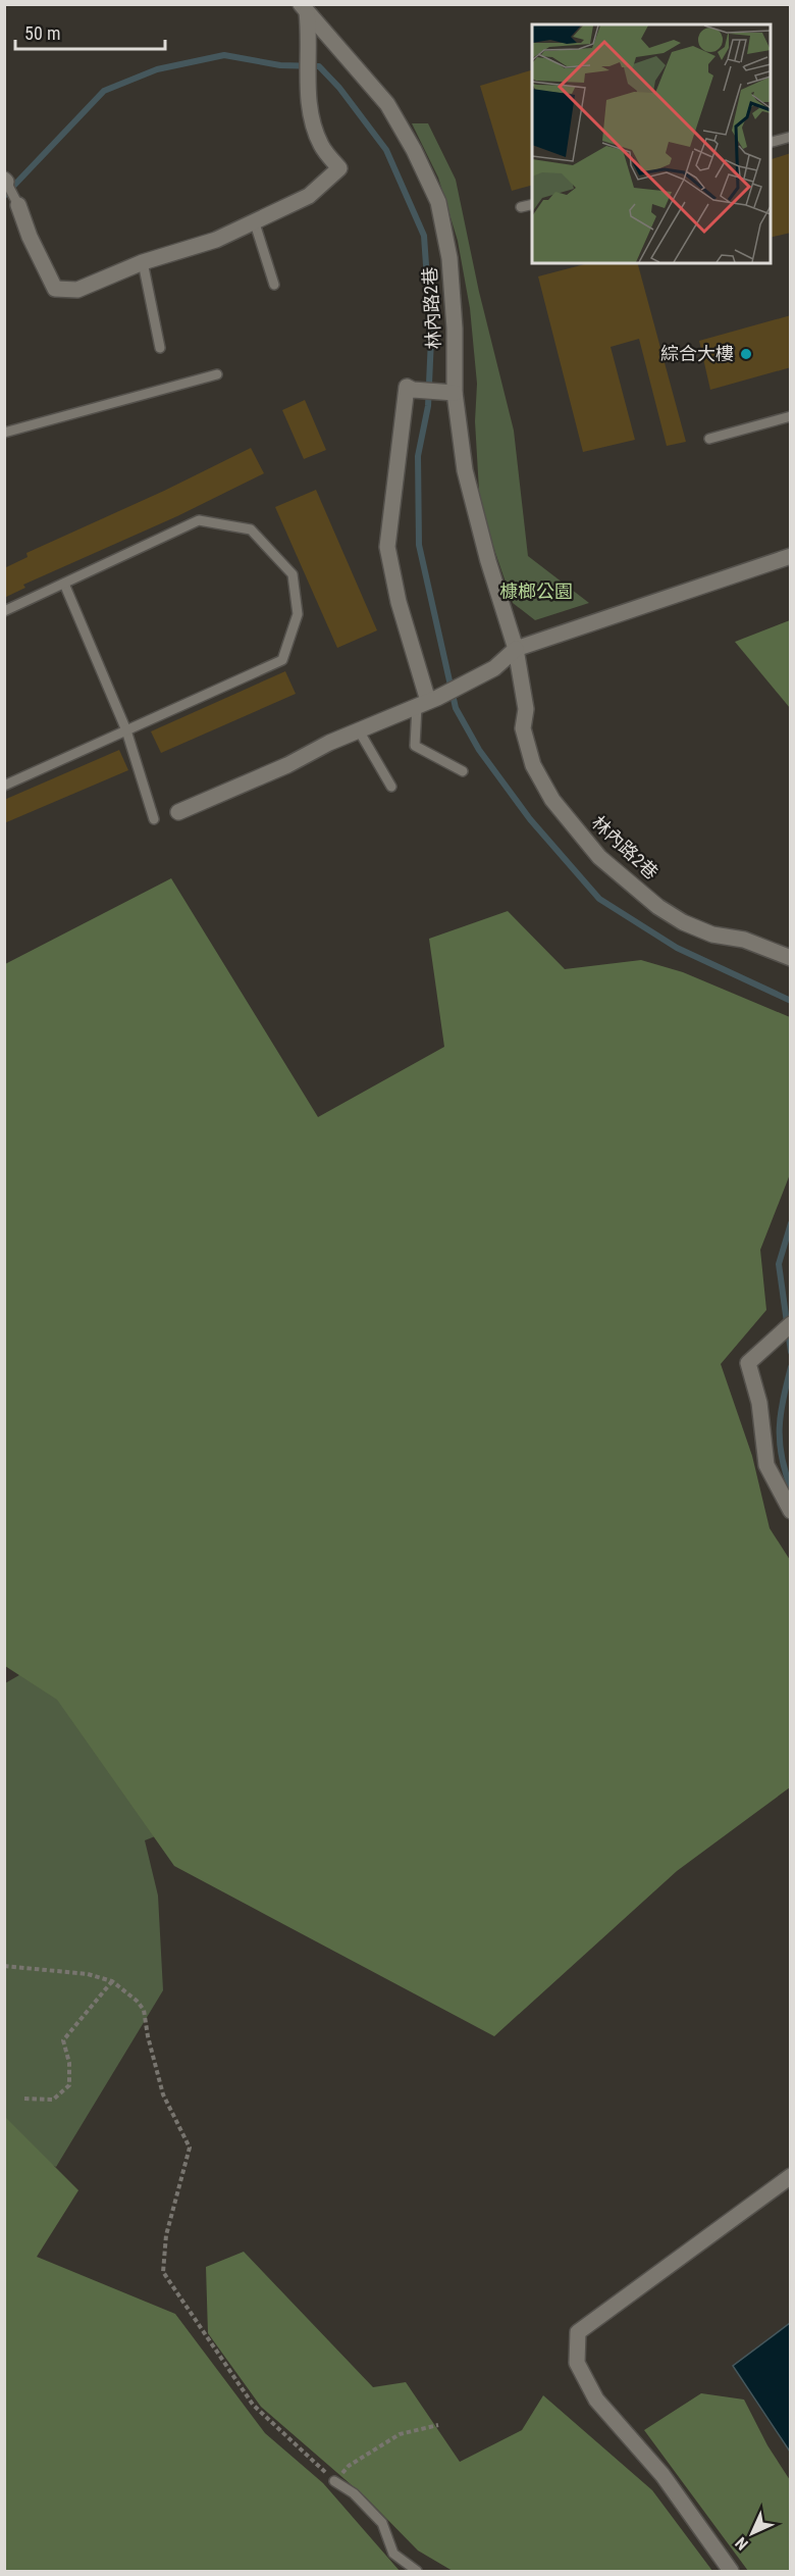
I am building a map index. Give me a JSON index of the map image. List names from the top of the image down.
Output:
{
  "streets": {
    "street": ["林內路2巷"]
  },
  "parks": ["槺榔公園"],
  "places": ["綜合大樓"],
  "scale_bar": "50 m",
  "north": "bottom left"
}
